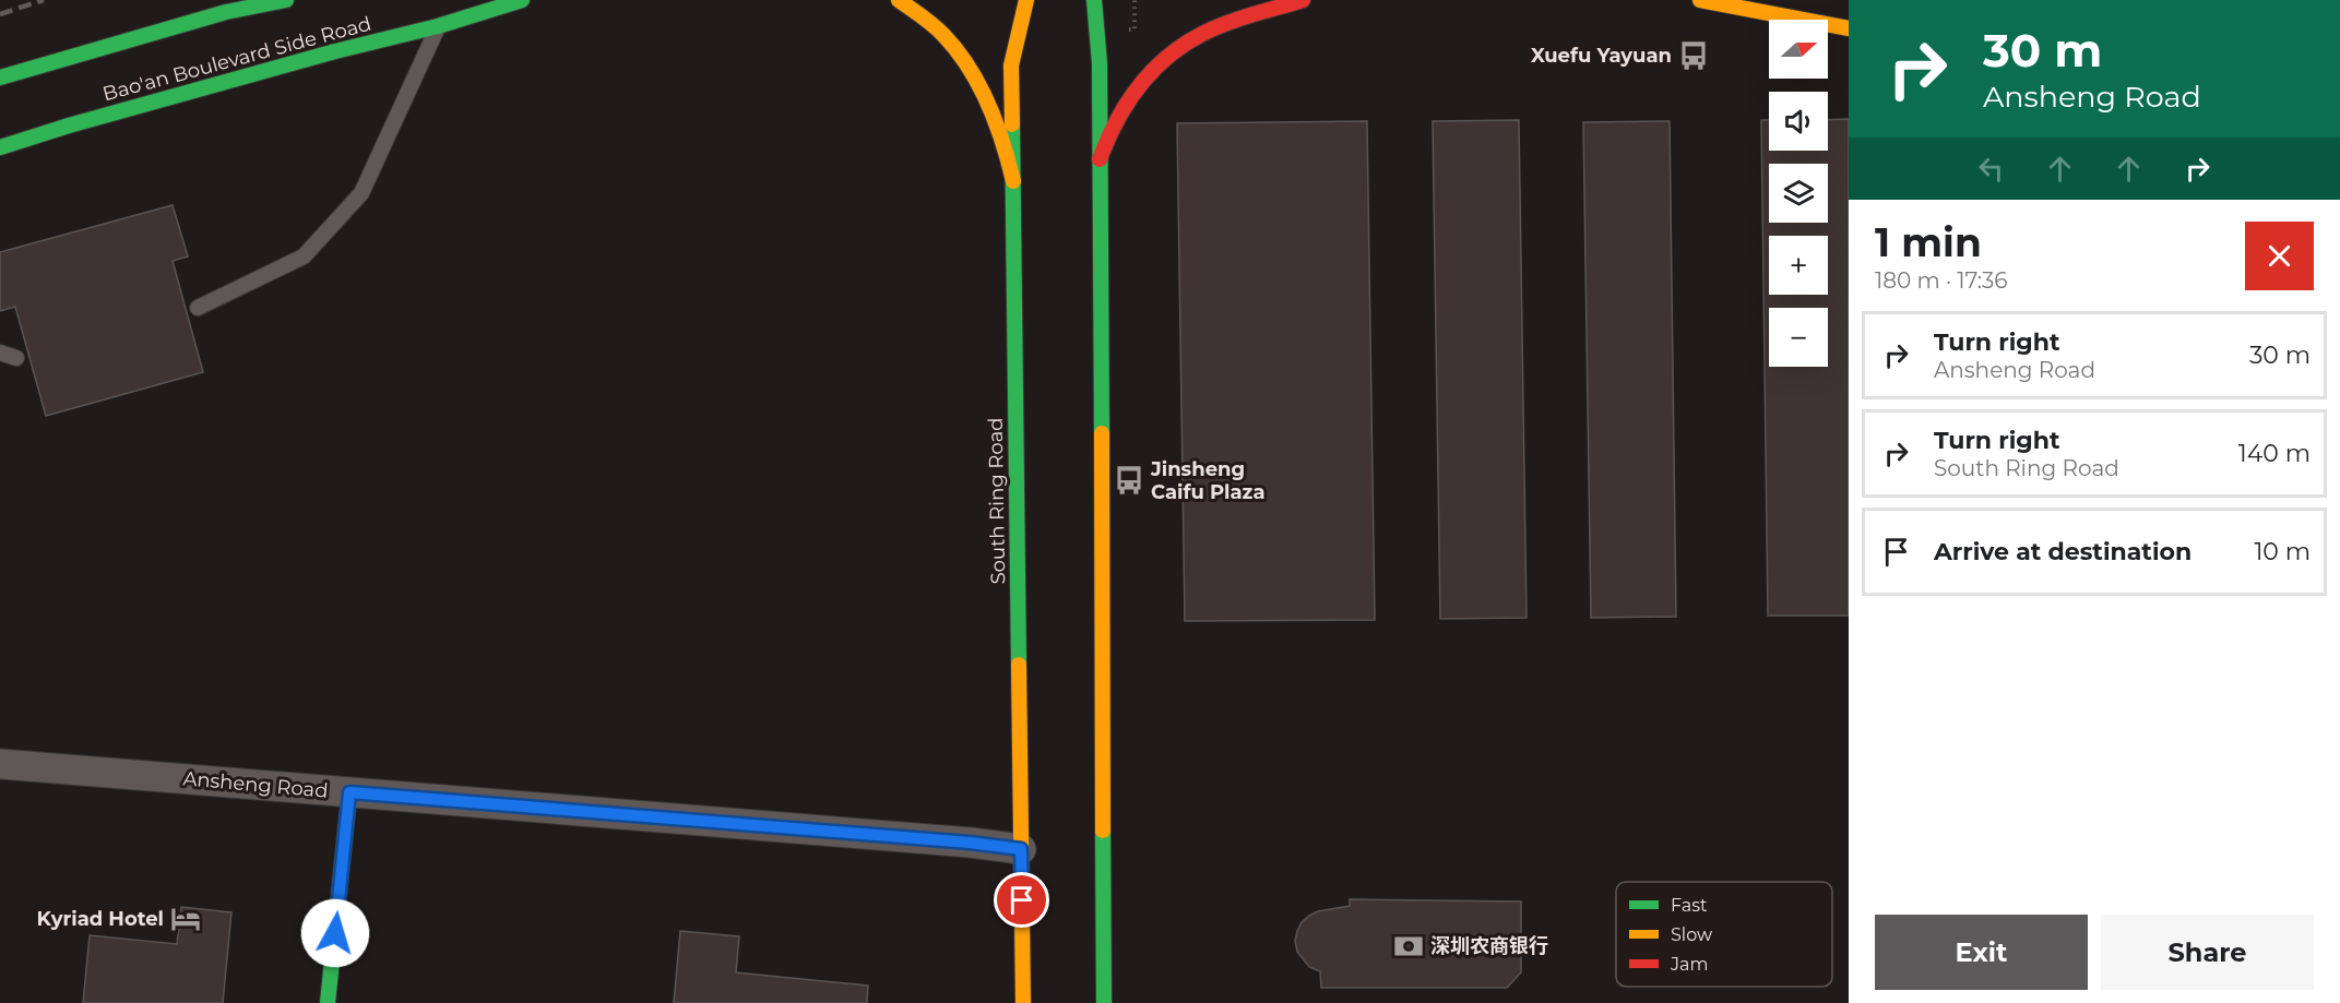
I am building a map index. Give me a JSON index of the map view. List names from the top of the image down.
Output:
{
  "streets": {
    "main road": ["Bao'an Boulevard Side Road", "South Ring Road"],
    "street": ["Ansheng Road"]
  },
  "crossings": [
    ["South Ring Road", "Ansheng Road"]
  ],
  "places": {
    "bus stop": ["Xuefu Yayuan", "Jinsheng Caifu Plaza"],
    "hotel": ["Kyriad Hotel"],
    "bank": ["深圳农商银行"]
  },
  "legend": ["Fast", "Slow", "Jam"],
  "north": "right",
  "page": {
    "turn": ["30 m", "Ansheng Road"],
    "map_buttons": ["+", "−"],
    "heading": ["1 min", "180 m · 17:36"],
    "list": [
      {
        "name": "Turn right",
        "note": "Ansheng Road",
        "value": "30 m"
      },
      {
        "name": "Turn right",
        "note": "South Ring Road",
        "value": "140 m"
      },
      {
        "name": "Arrive at destination",
        "value": "10 m"
      }
    ],
    "buttons": ["Exit", "Share"]
  }
}
